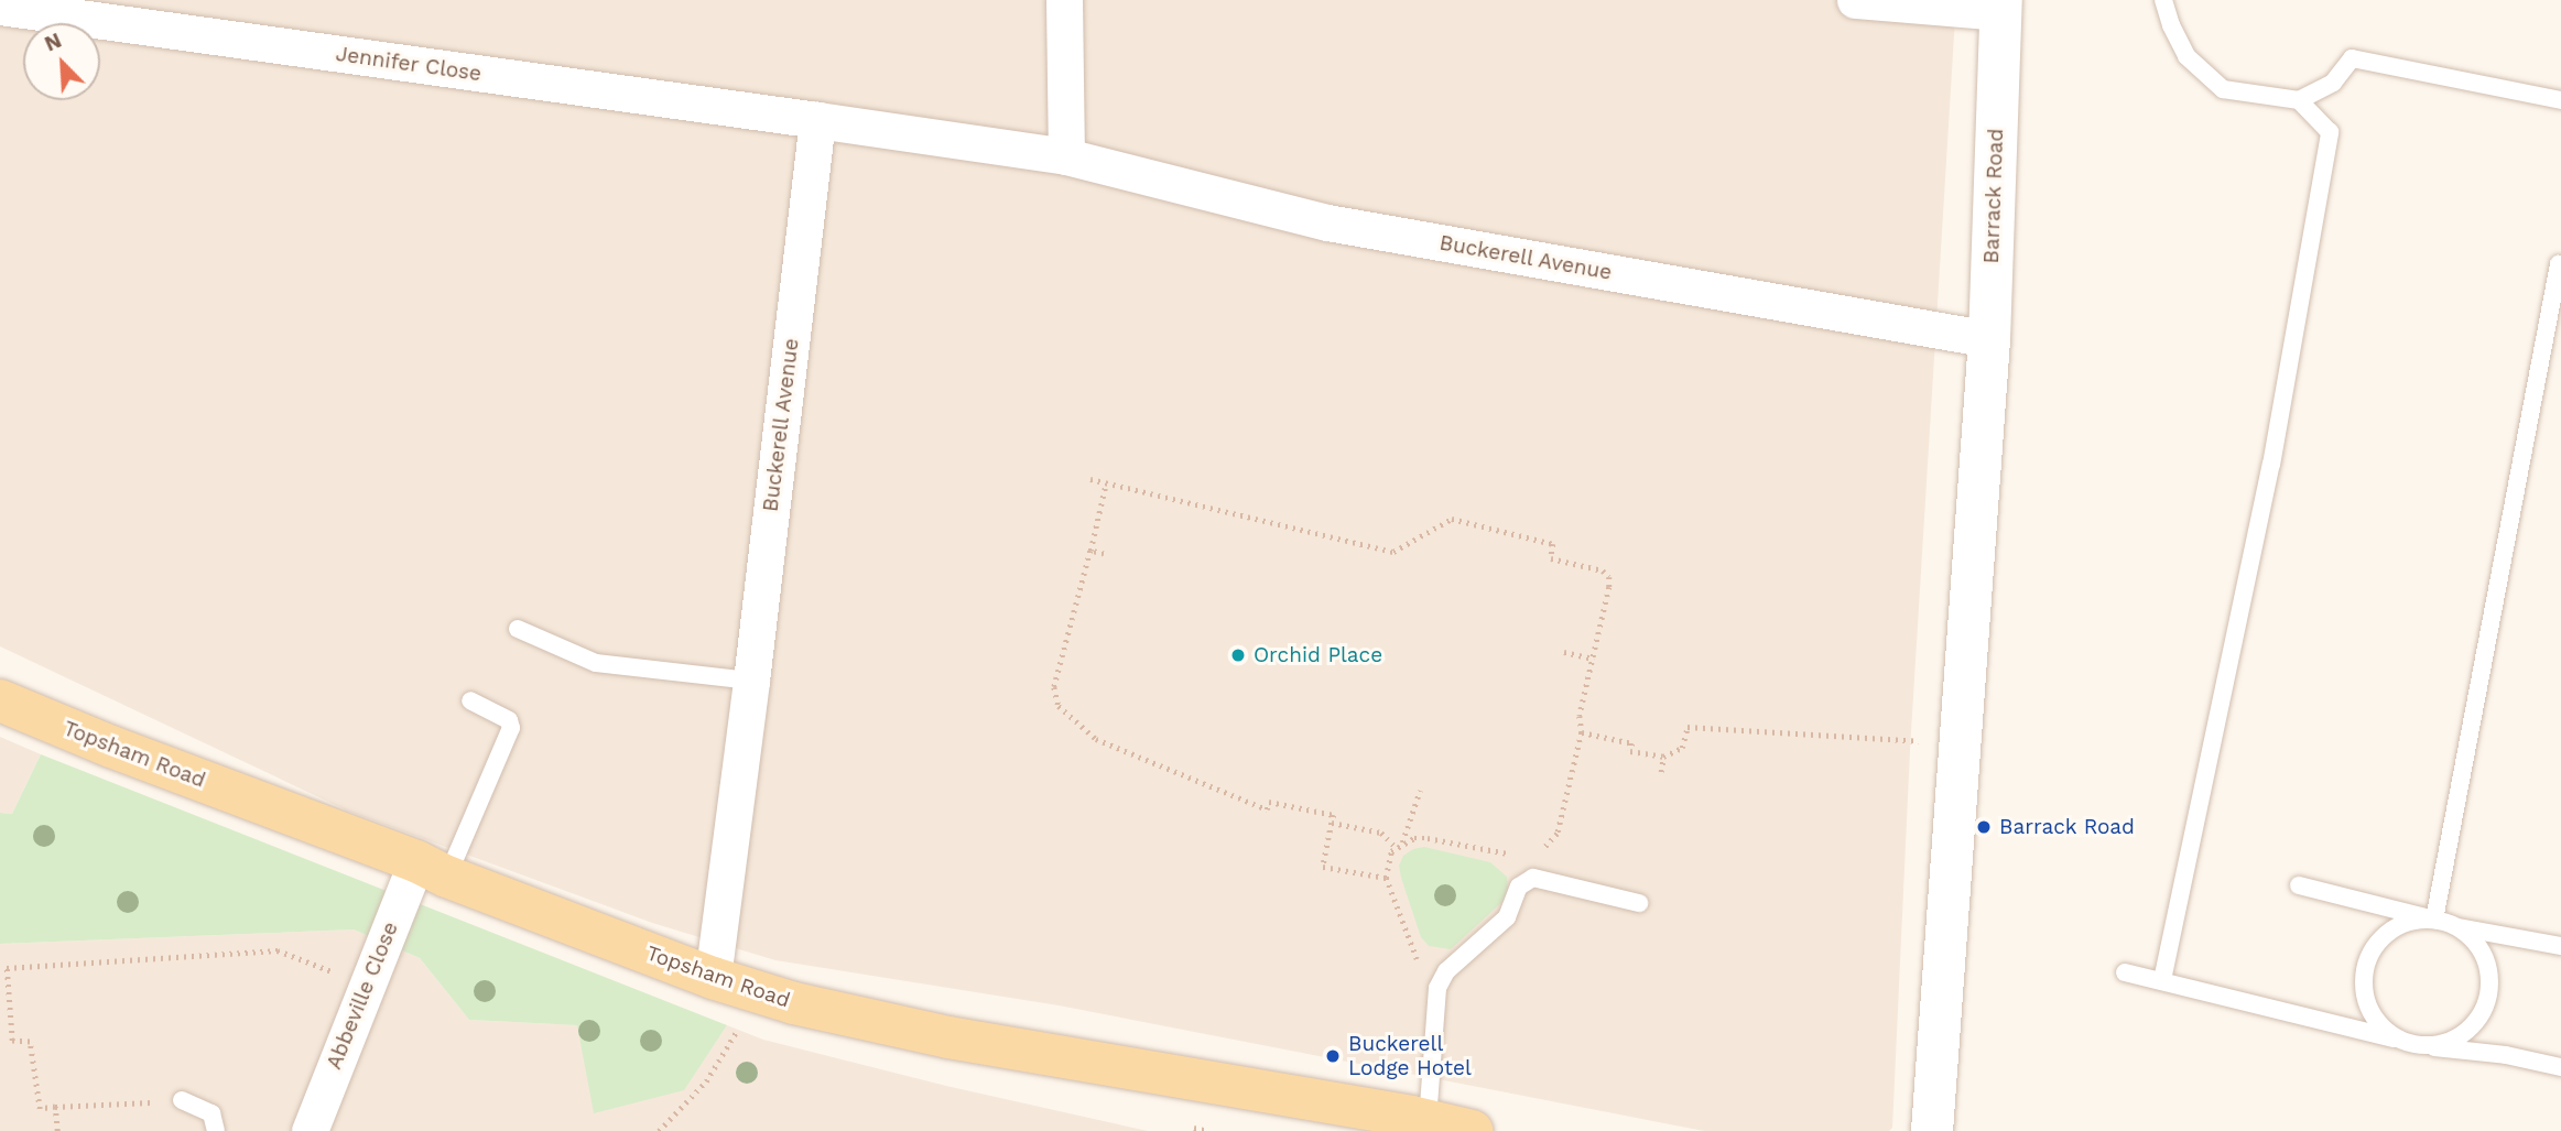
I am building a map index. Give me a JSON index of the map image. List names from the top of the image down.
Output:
{
  "streets": {
    "main road": ["Topsham Road"],
    "street": [
      "Jennifer Close",
      "Barrack Road",
      "Buckerell Avenue",
      "Abbeville Close"
    ]
  },
  "crossings": [
    ["Jennifer Close", "Buckerell Avenue"],
    ["Barrack Road", "Buckerell Avenue"],
    ["Buckerell Avenue", "Topsham Road"],
    ["Topsham Road", "Abbeville Close"]
  ],
  "places": ["Orchid Place", "Barrack Road", "Buckerell Lodge Hotel"],
  "north": "top left"
}
